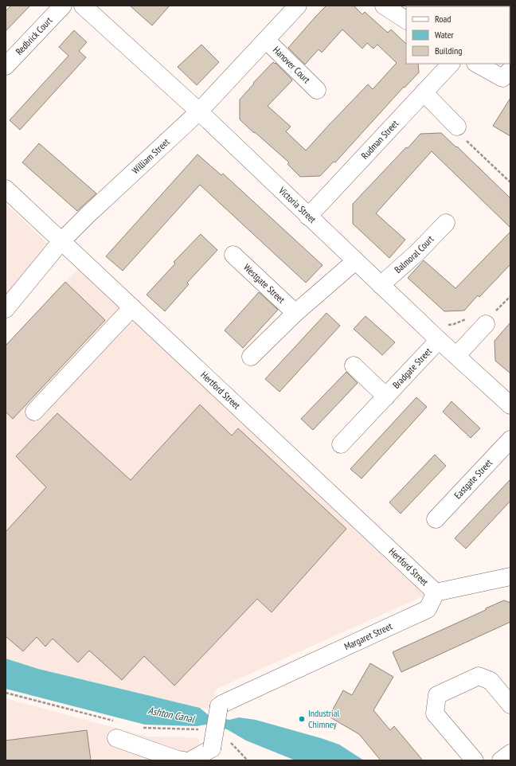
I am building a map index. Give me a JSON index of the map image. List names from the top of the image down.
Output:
{
  "streets": {
    "street": [
      "Redbrick Court",
      "Hanover Court",
      "Rudman Street",
      "William Street",
      "Victoria Street",
      "Balmoral Court",
      "Westgate Street",
      "Bradgate Street",
      "Hertford Street",
      "Eastgate Street",
      "Margaret Street"
    ]
  },
  "crossings": [
    ["Hanover Court", "William Street"],
    ["Rudman Street", "Victoria Street"],
    ["William Street", "Victoria Street"],
    ["William Street", "Hertford Street"],
    ["Victoria Street", "Balmoral Court"],
    ["Victoria Street", "Bradgate Street"],
    ["Hertford Street", "Margaret Street"]
  ],
  "water": ["Ashton Canal"],
  "places": ["Industrial Chimney"],
  "legend": ["Road", "Water", "Building"]
}
